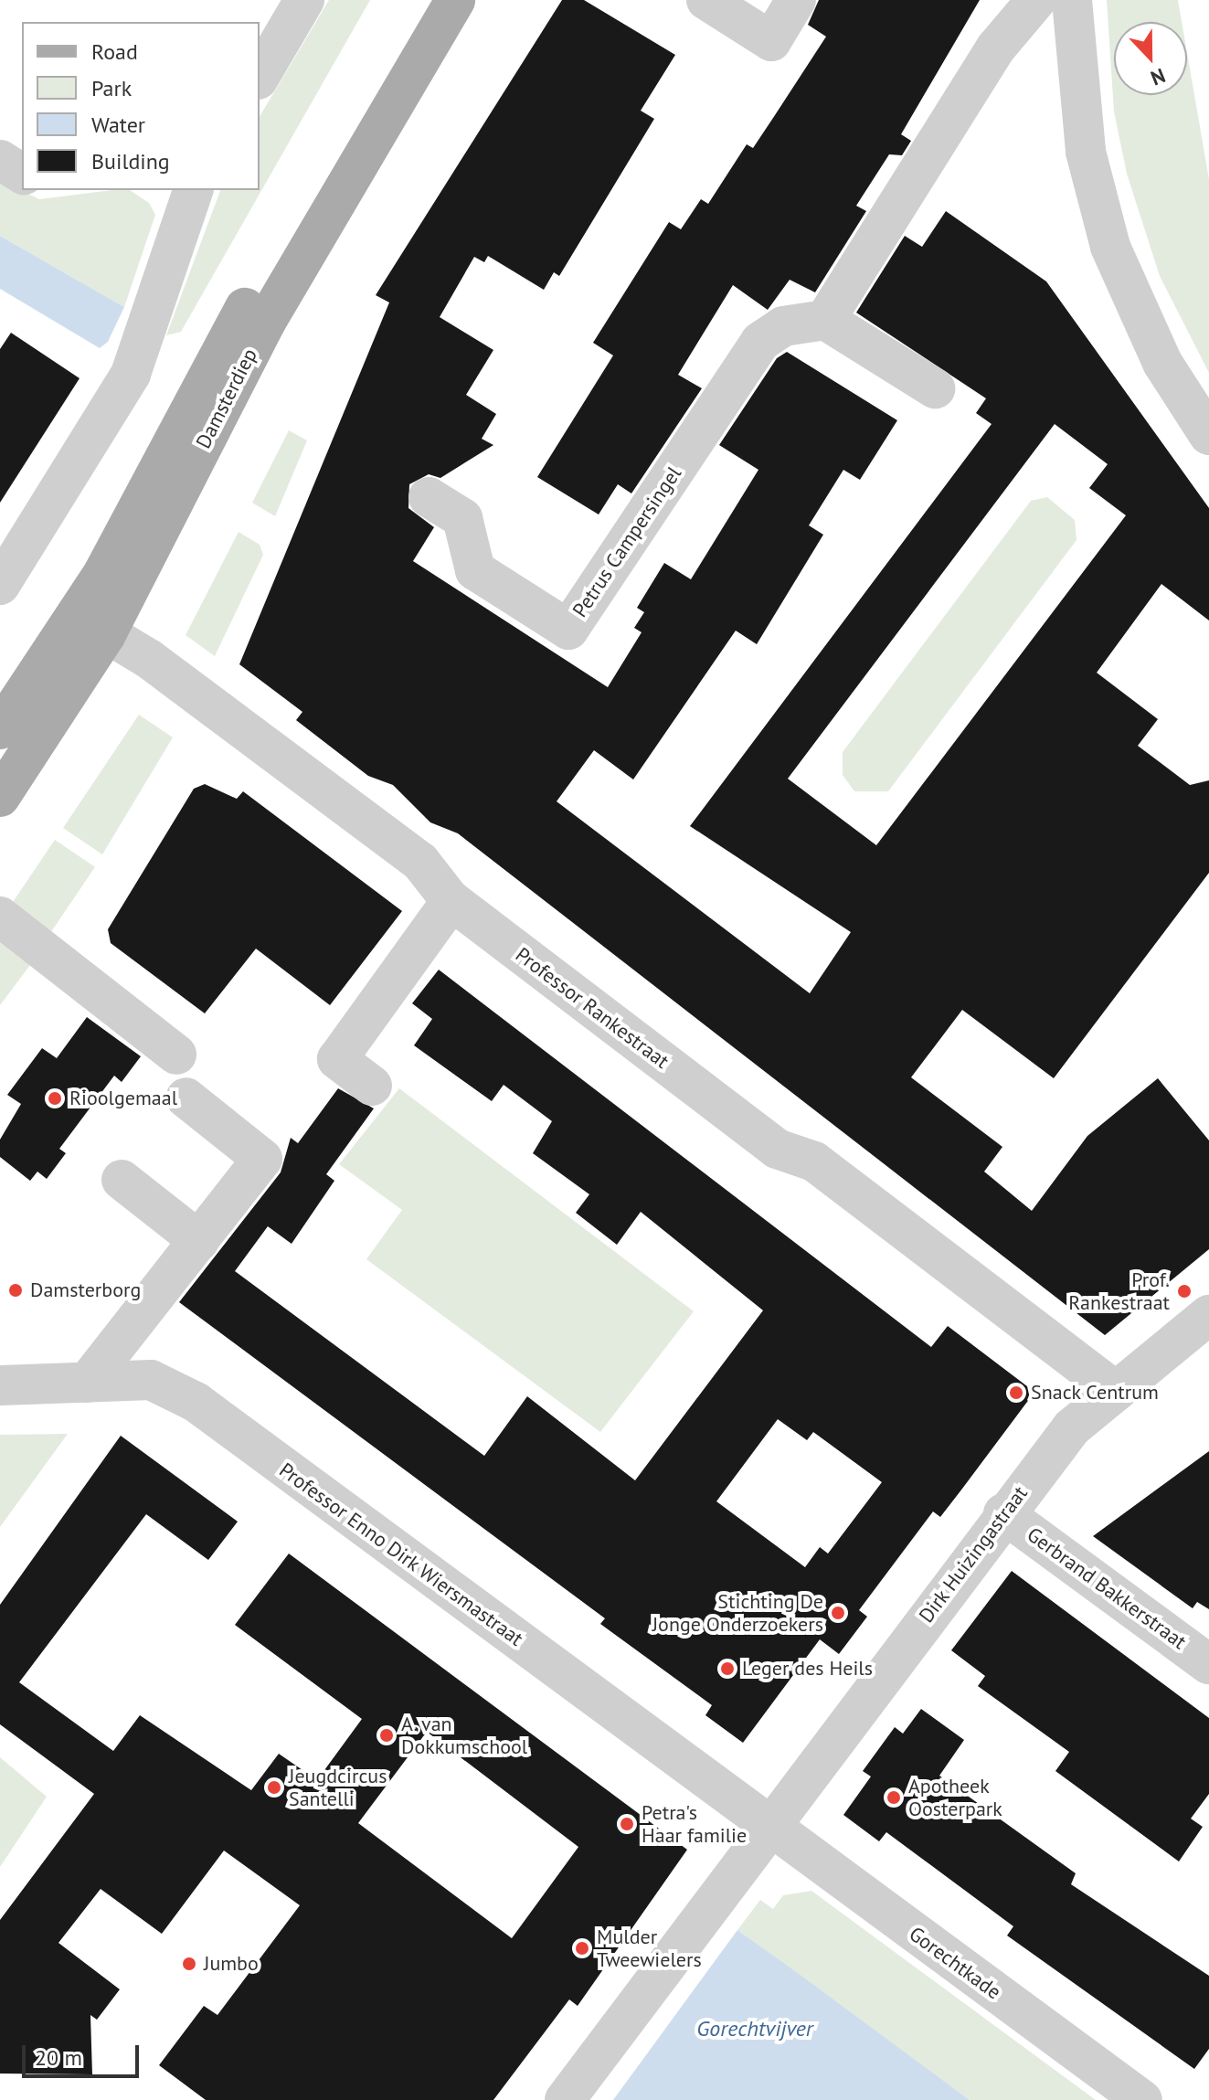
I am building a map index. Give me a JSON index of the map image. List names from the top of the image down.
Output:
{
  "streets": {
    "main road": ["Damsterdiep"],
    "street": [
      "Petrus Campersingel",
      "Professor Rankestraat",
      "Professor Enno Dirk Wiersmastraat",
      "Dirk Huizingastraat",
      "Gerbrand Bakkerstraat",
      "Gorechtkade"
    ]
  },
  "crossings": [
    ["Damsterdiep", "Professor Rankestraat"],
    ["Professor Rankestraat", "Dirk Huizingastraat"],
    ["Professor Enno Dirk Wiersmastraat", "Dirk Huizingastraat"],
    ["Professor Enno Dirk Wiersmastraat", "Gorechtkade"],
    ["Dirk Huizingastraat", "Gerbrand Bakkerstraat"],
    ["Dirk Huizingastraat", "Gorechtkade"]
  ],
  "water": ["Gorechtvijver"],
  "places": [
    "Rioolgemaal",
    "Damsterborg",
    "Prof. Rankestraat",
    "Snack Centrum",
    "Stichting De Jonge Onderzoekers",
    "Leger des Heils",
    "A. van Dokkumschool",
    "Jeugdcircus Santelli",
    "Apotheek Oosterpark",
    "Petra's Haar familie",
    "Mulder Tweewielers",
    "Jumbo"
  ],
  "legend": [
    "Road",
    "Park",
    "Water",
    "Building"
  ],
  "scale_bar": "20 m",
  "north": "bottom"
}
